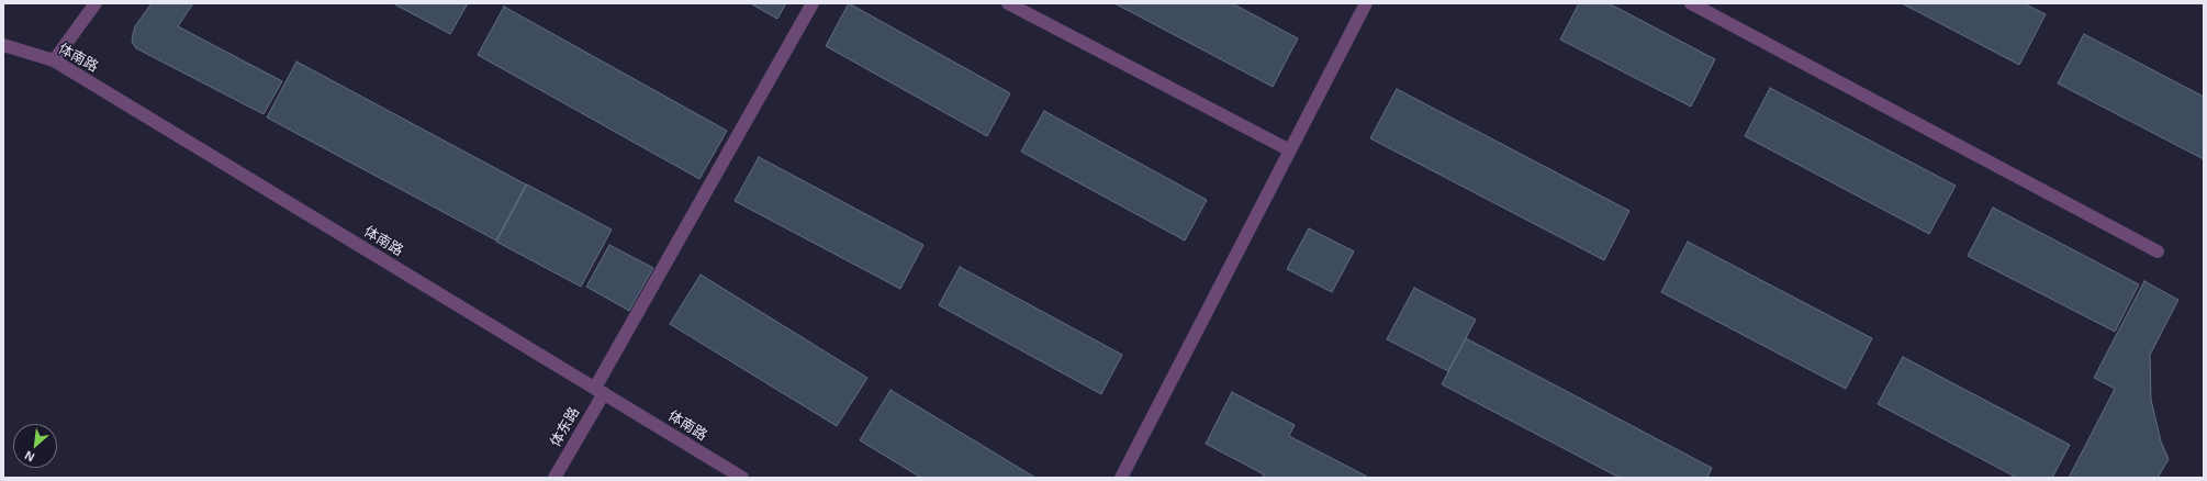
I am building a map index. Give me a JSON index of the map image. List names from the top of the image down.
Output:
{
  "streets": {
    "street": ["体南路", "体东路"]
  },
  "crossings": [
    ["体南路", "体东路"]
  ],
  "north": "bottom left"
}
